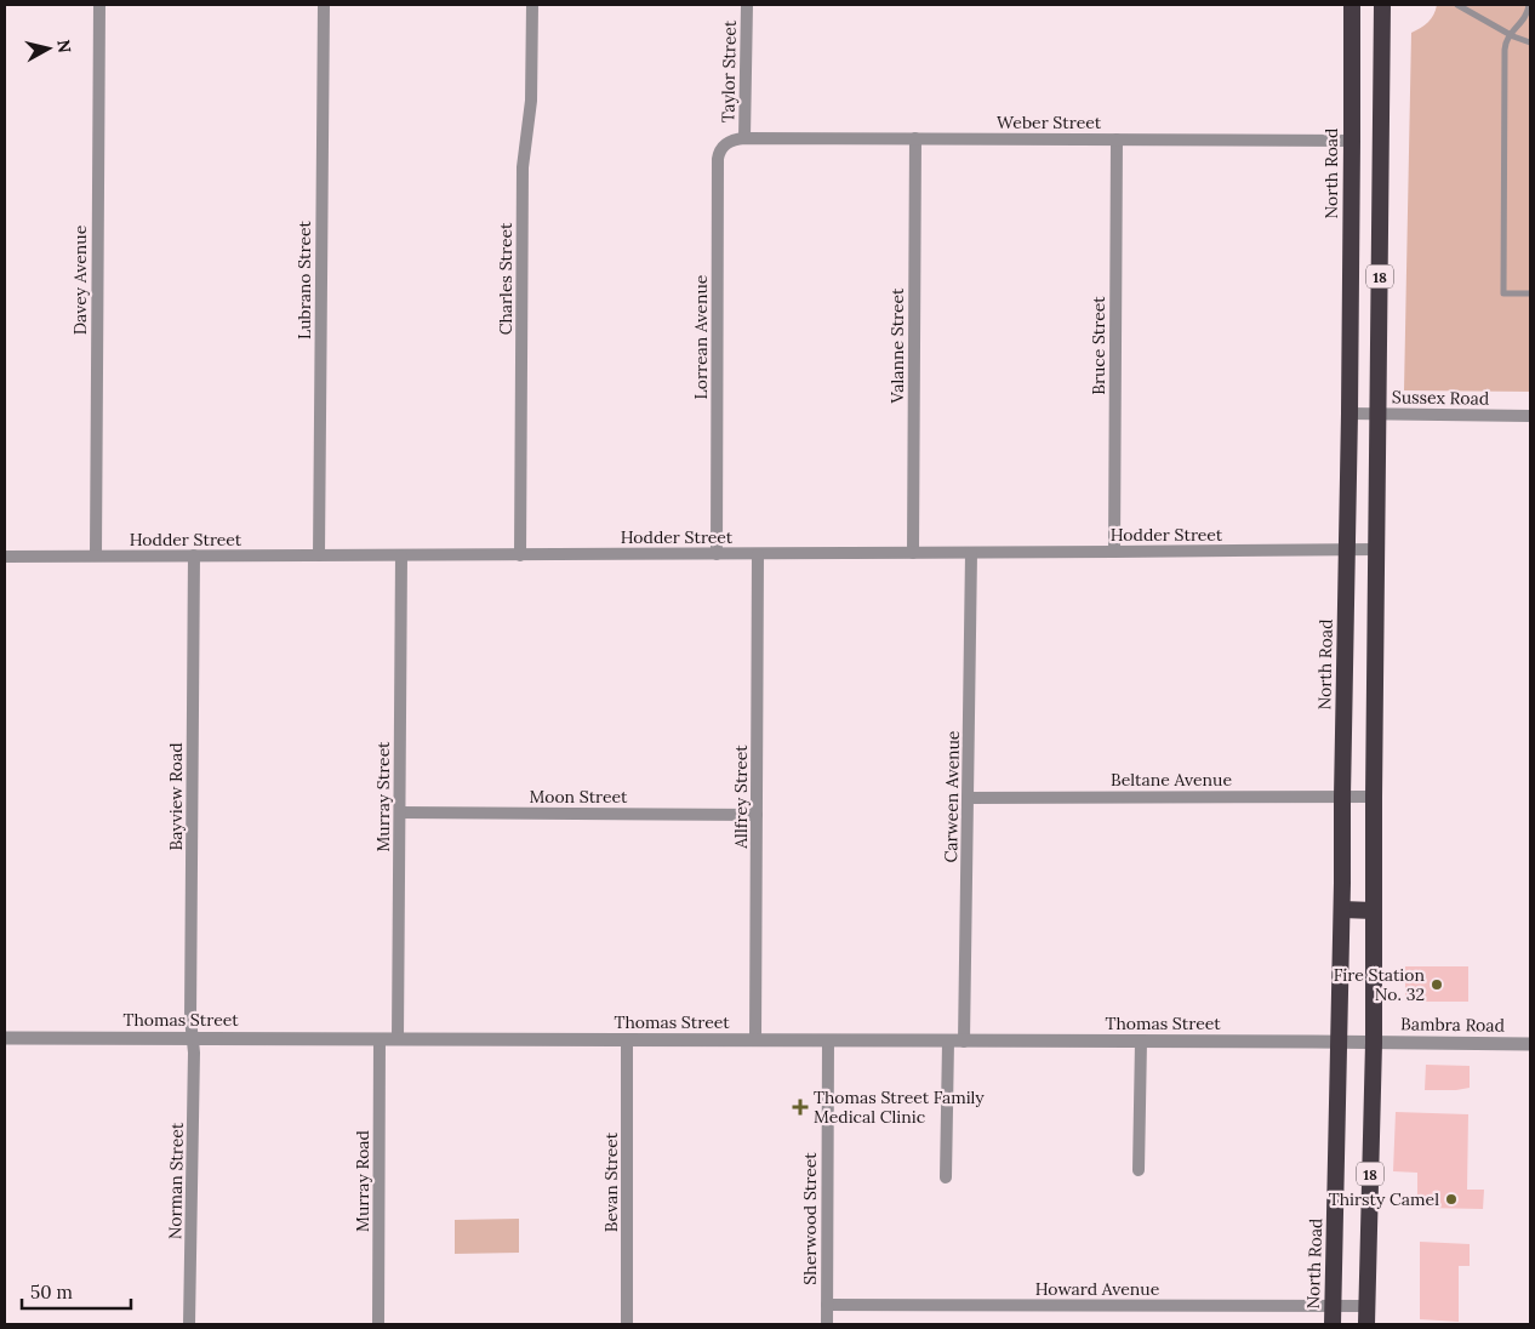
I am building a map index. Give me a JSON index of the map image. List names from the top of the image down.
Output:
{
  "streets": {
    "highway": ["North Road", "18"],
    "street": [
      "Taylor Street",
      "Weber Street",
      "Charles Street",
      "Davey Avenue",
      "Lubrano Street",
      "Lorrean Avenue",
      "Valanne Street",
      "Bruce Street",
      "Sussex Road",
      "Hodder Street",
      "Beltane Avenue",
      "Bayview Road",
      "Murray Street",
      "Moon Street",
      "Allfrey Street",
      "Carween Avenue",
      "Thomas Street",
      "Bambra Road",
      "Norman Street",
      "Murray Road",
      "Bevan Street",
      "Sherwood Street",
      "Howard Avenue"
    ]
  },
  "crossings": [
    ["Taylor Street", "Weber Street"],
    ["Taylor Street", "Lorrean Avenue"],
    ["Weber Street", "North Road"],
    ["Weber Street", "Lorrean Avenue"],
    ["Weber Street", "Valanne Street"],
    ["Weber Street", "Bruce Street"],
    ["North Road", "Sussex Road"],
    ["North Road", "Hodder Street"],
    ["North Road", "Beltane Avenue"],
    ["North Road", "Thomas Street"],
    ["North Road", "Howard Avenue"],
    ["18", "Sussex Road"],
    ["18", "Hodder Street"],
    ["18", "Beltane Avenue"],
    ["18", "Thomas Street"],
    ["18", "Bambra Road"],
    ["18", "Howard Avenue"],
    ["Charles Street", "Hodder Street"],
    ["Davey Avenue", "Hodder Street"],
    ["Lubrano Street", "Hodder Street"],
    ["Lorrean Avenue", "Hodder Street"],
    ["Valanne Street", "Hodder Street"],
    ["Bruce Street", "Hodder Street"],
    ["Hodder Street", "Bayview Road"],
    ["Hodder Street", "Murray Street"],
    ["Hodder Street", "Allfrey Street"],
    ["Hodder Street", "Carween Avenue"],
    ["Beltane Avenue", "Carween Avenue"],
    ["Bayview Road", "Thomas Street"],
    ["Bayview Road", "Norman Street"],
    ["Murray Street", "Moon Street"],
    ["Murray Street", "Thomas Street"],
    ["Moon Street", "Allfrey Street"],
    ["Allfrey Street", "Thomas Street"],
    ["Carween Avenue", "Thomas Street"],
    ["Thomas Street", "Bambra Road"],
    ["Thomas Street", "Norman Street"],
    ["Thomas Street", "Murray Road"],
    ["Thomas Street", "Bevan Street"],
    ["Thomas Street", "Sherwood Street"],
    ["Sherwood Street", "Howard Avenue"]
  ],
  "places": {
    "other": ["Fire Station No. 32", "Thirsty Camel"],
    "health": ["Thomas Street Family Medical Clinic"]
  },
  "scale_bar": "50 m",
  "north": "right"
}
